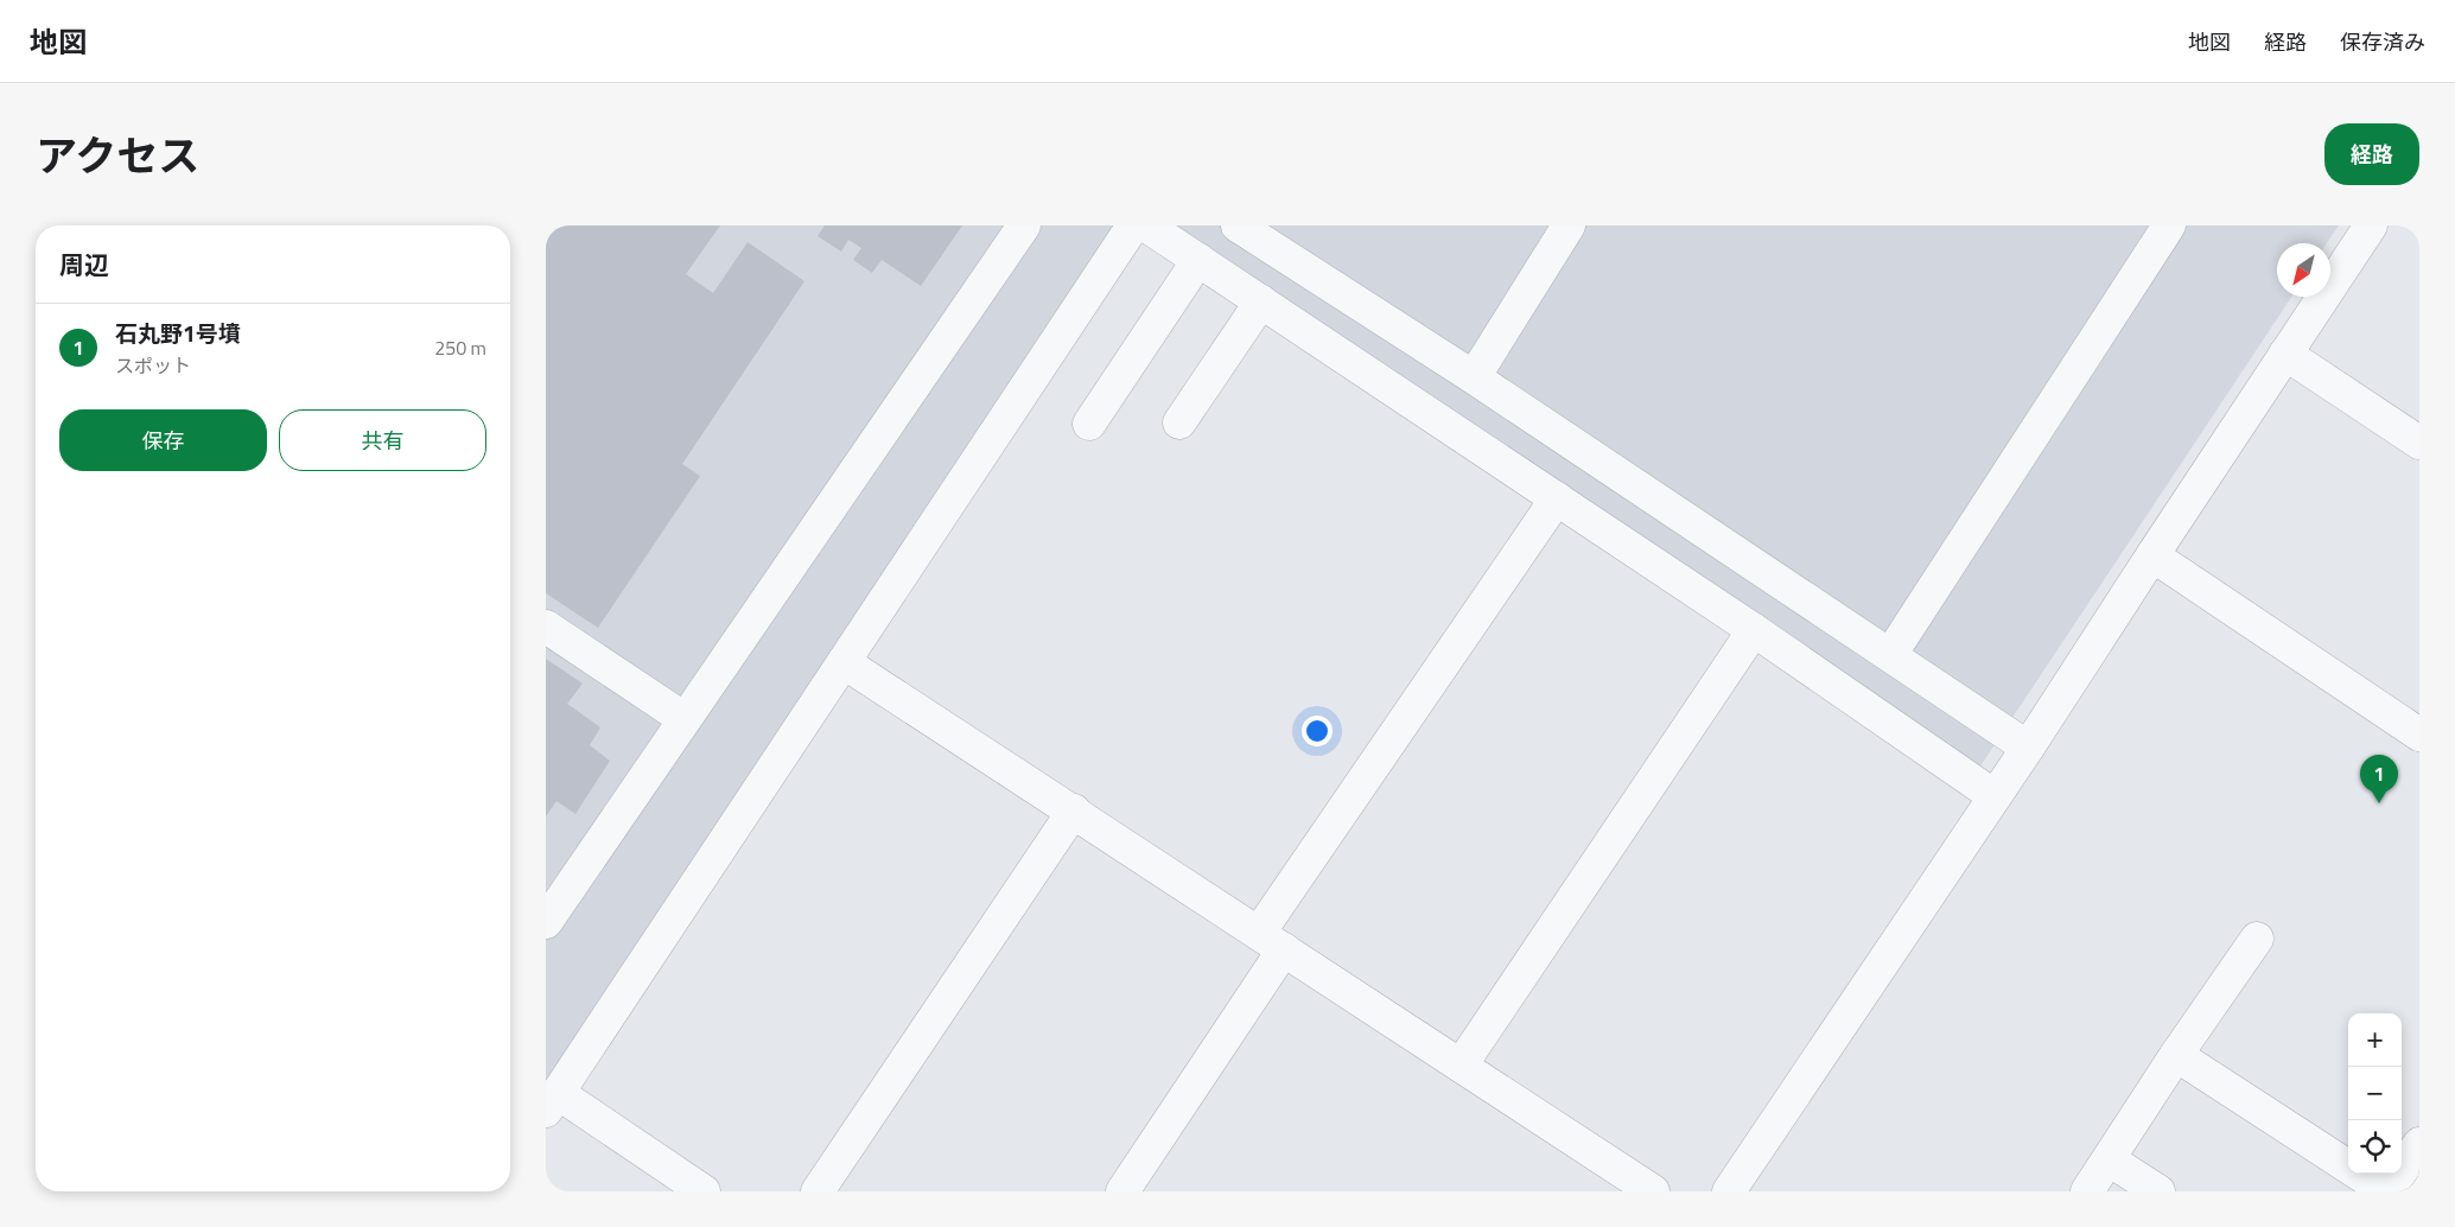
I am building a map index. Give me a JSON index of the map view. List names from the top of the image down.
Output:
{
  "north": "bottom left",
  "page": {
    "header": "地図",
    "nav": ["地図", "経路", "保存済み"],
    "title": "アクセス",
    "buttons": [
      "経路",
      ["保存", "共有"]
    ],
    "heading": "周辺",
    "list": [
      {
        "mark": "1",
        "name": "石丸野1号墳",
        "note": "スポット",
        "value": "250 m"
      }
    ],
    "pins": "1",
    "map_buttons": ["+", "−"]
  }
}
